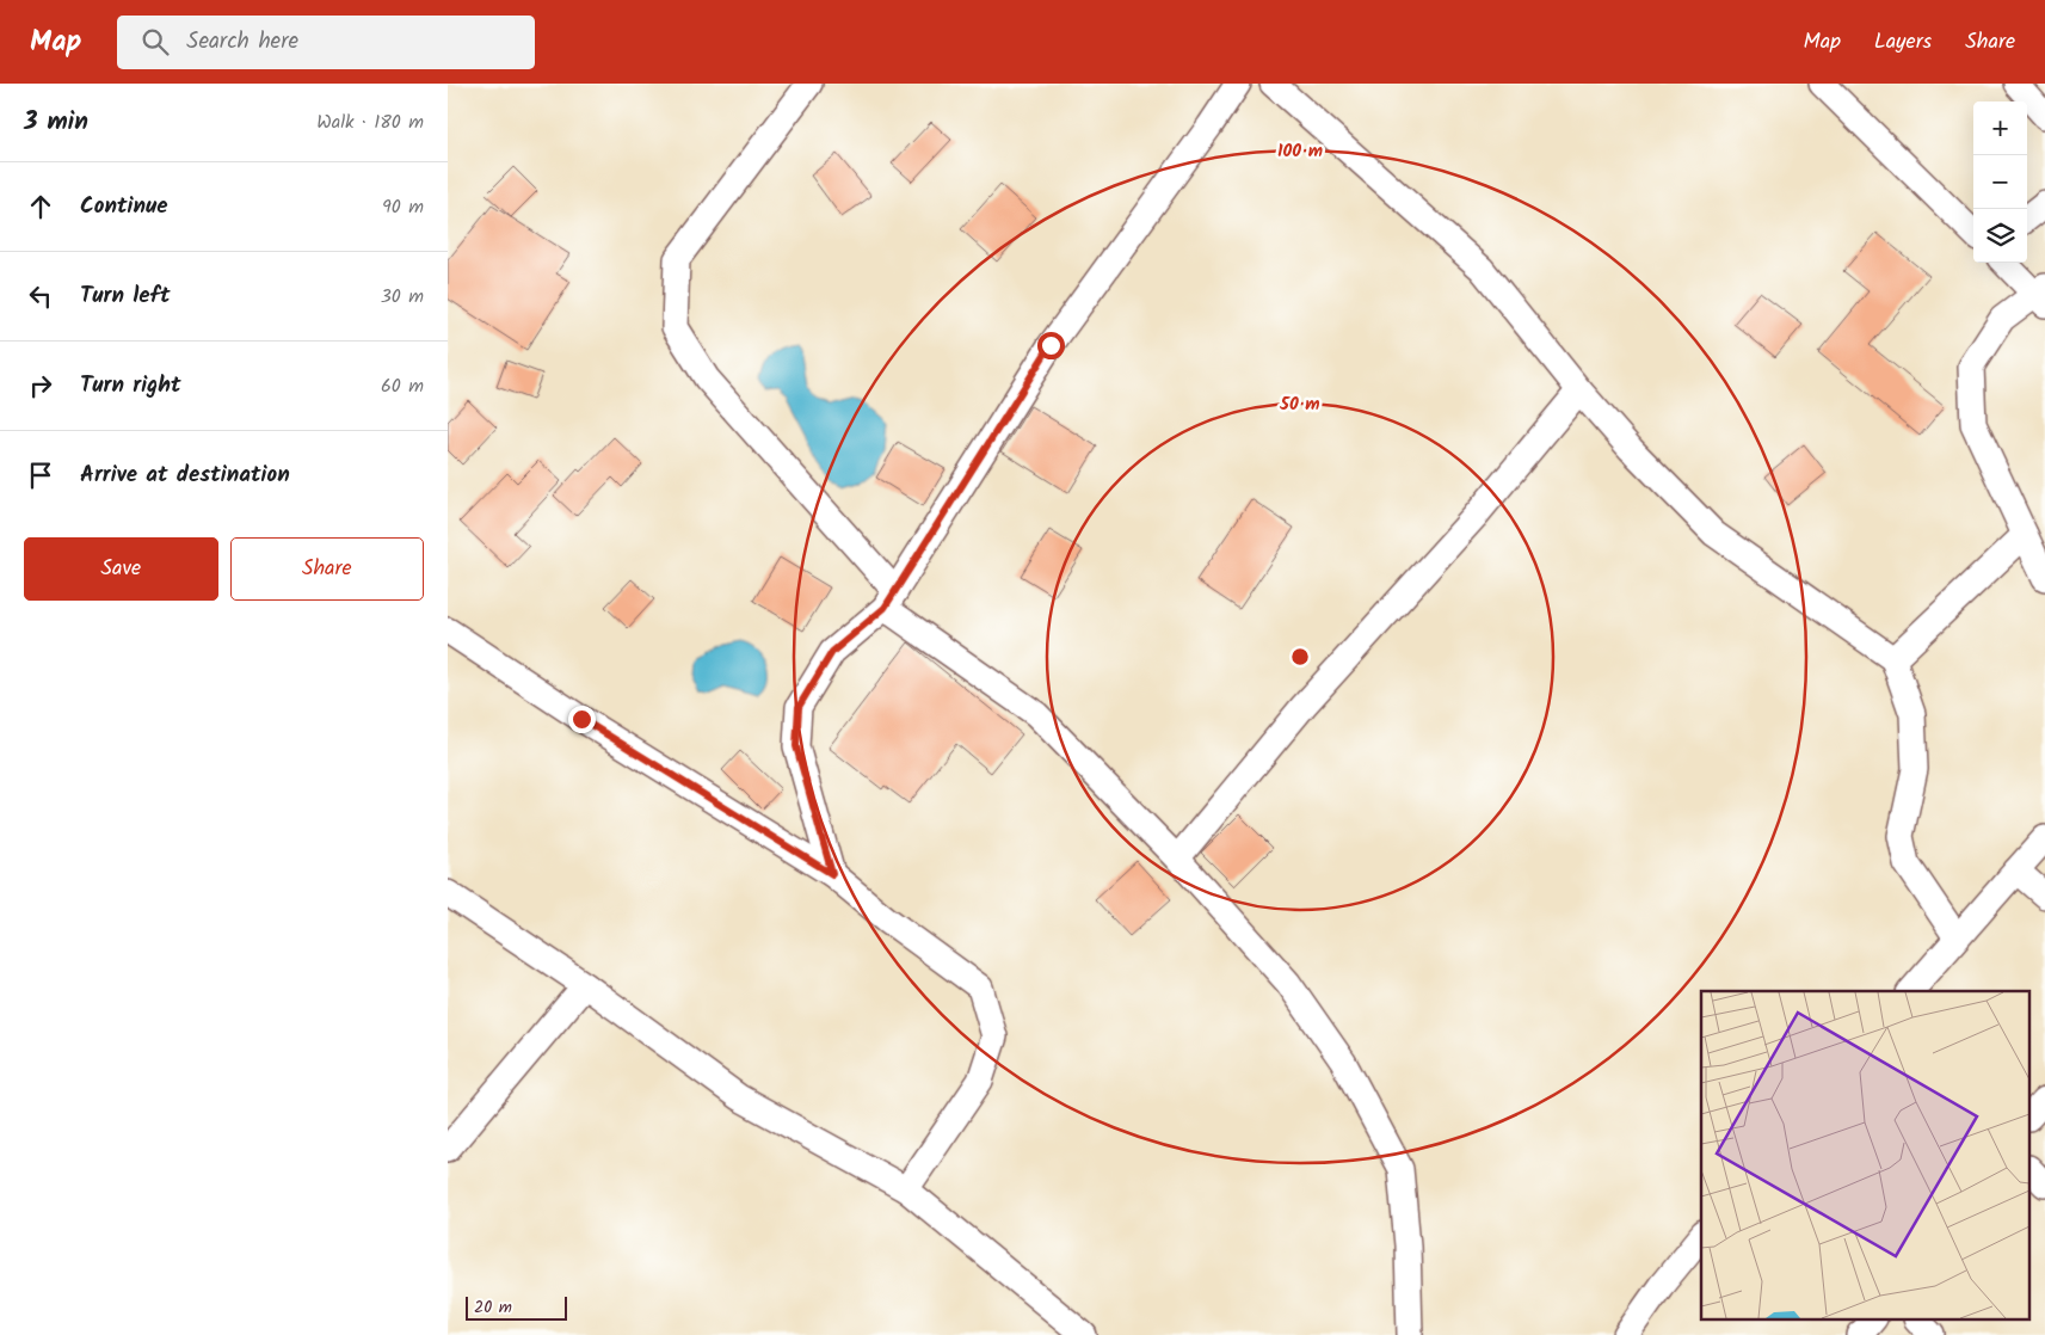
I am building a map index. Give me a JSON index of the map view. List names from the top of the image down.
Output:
{
  "scale_bar": "20 m",
  "page": {
    "header": "Map",
    "search": "Search here",
    "nav": ["Map", "Layers", "Share"],
    "heading": ["3 min", "Walk · 180 m"],
    "map_buttons": ["+", "−"],
    "list": [
      ["Continue", "90 m"],
      ["Turn left", "30 m"],
      ["Turn right", "60 m"],
      "Arrive at destination"
    ],
    "buttons": ["Save", "Share"],
    "scale": "20 m"
  },
  "rings": ["100 m", "50 m"]
}
